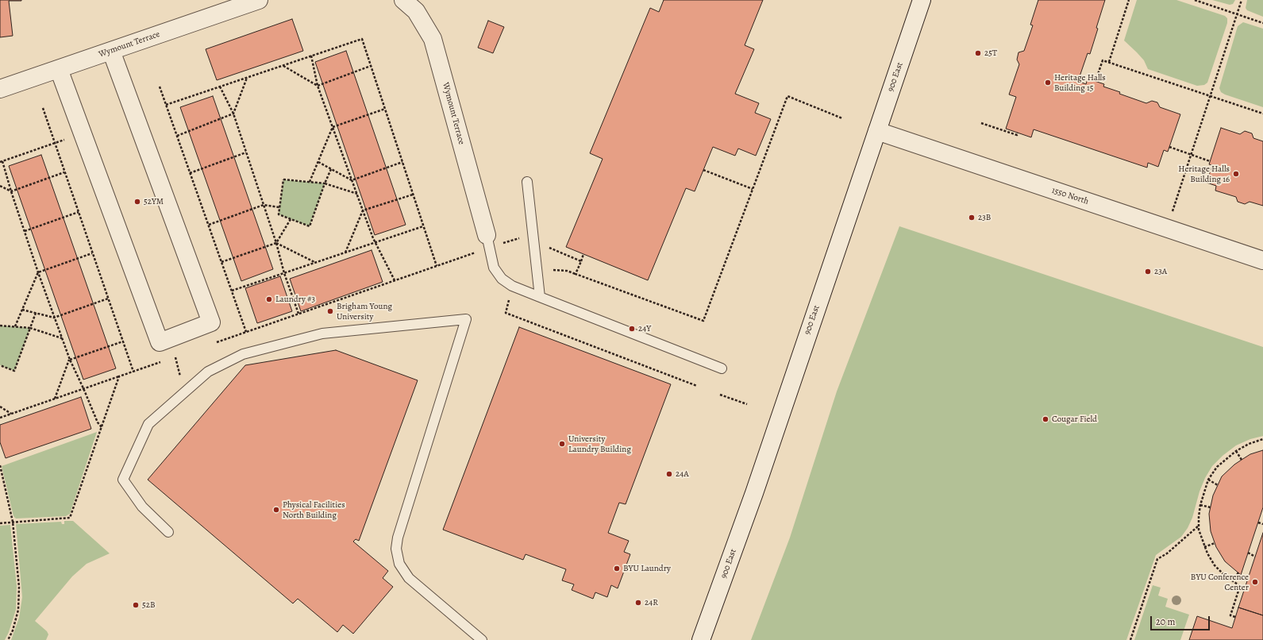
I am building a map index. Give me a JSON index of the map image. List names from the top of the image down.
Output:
{
  "streets": {
    "street": ["Wymount Terrace", "900 East", "1550 North"]
  },
  "crossings": [
    ["900 East", "1550 North"]
  ],
  "places": [
    "25T",
    "Heritage Halls Building 15",
    "Heritage Halls Building 16",
    "52YM",
    "23B",
    "23A",
    "Laundry #3",
    "Brigham Young University",
    "24Y",
    "Cougar Field",
    "University Laundry Building",
    "24A",
    "Physical Facilities North Building",
    "BYU Laundry",
    "BYU Conference Center",
    "24R",
    "52B"
  ],
  "scale_bar": "20 m"
}
